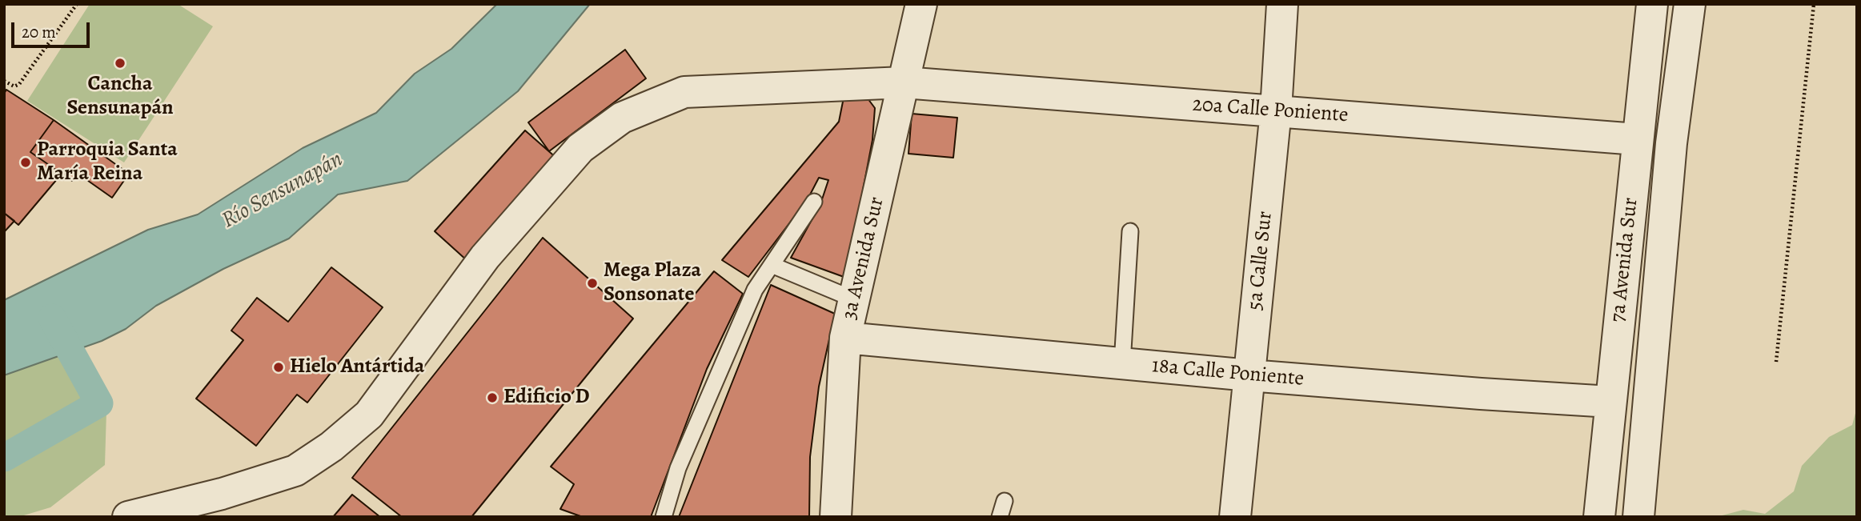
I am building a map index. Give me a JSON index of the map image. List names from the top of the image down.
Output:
{
  "streets": {
    "street": [
      "20a Calle Poniente",
      "3a Avenida Sur",
      "7a Avenida Sur",
      "5a Calle Sur",
      "18a Calle Poniente"
    ]
  },
  "crossings": [
    ["20a Calle Poniente", "3a Avenida Sur"],
    ["20a Calle Poniente", "7a Avenida Sur"],
    ["20a Calle Poniente", "5a Calle Sur"],
    ["3a Avenida Sur", "18a Calle Poniente"],
    ["7a Avenida Sur", "18a Calle Poniente"],
    ["5a Calle Sur", "18a Calle Poniente"]
  ],
  "water": ["Río Sensunapán"],
  "places": [
    "Cancha Sensunapán",
    "Parroquia Santa María Reina",
    "Mega Plaza Sonsonate",
    "Hielo Antártida",
    "Edificio D"
  ],
  "scale_bar": "20 m"
}
